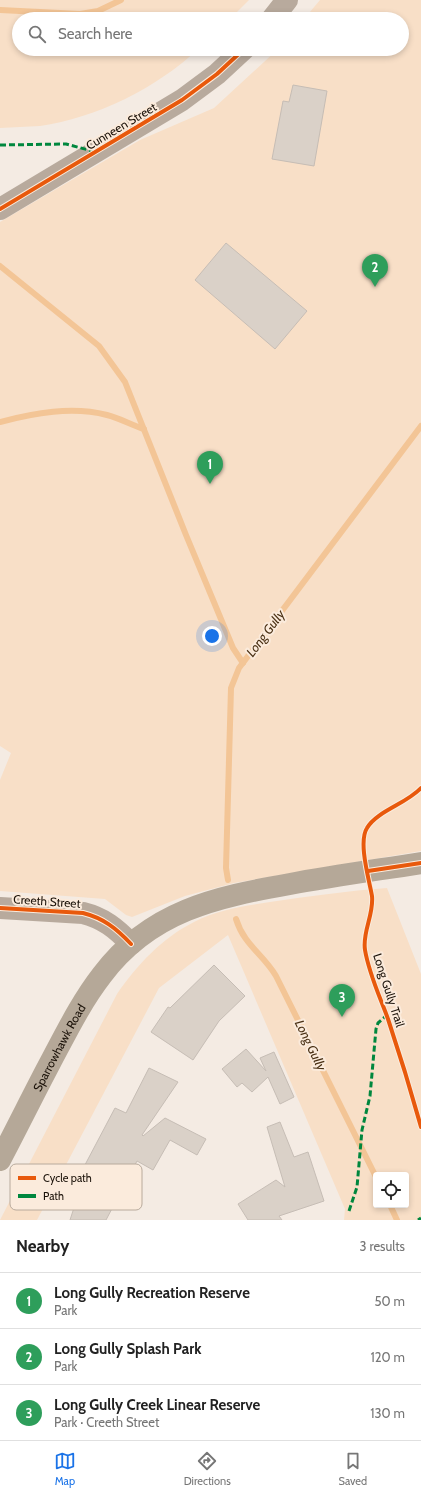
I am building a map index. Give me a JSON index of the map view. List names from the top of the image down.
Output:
{
  "streets": {
    "main road": ["Sparrowhawk Road"],
    "street": ["Cunneen Street", "Creeth Street"],
    "cycle path": ["Long Gully Trail"]
  },
  "crossings": [
    ["Creeth Street", "Sparrowhawk Road"]
  ],
  "water": ["Long Gully"],
  "legend": ["Cycle path", "Path"],
  "page": {
    "search": "Search here",
    "pins": ["2", "1", "3"],
    "heading": ["Nearby", "3 results"],
    "list": [
      {
        "mark": "1",
        "name": "Long Gully Recreation Reserve",
        "note": "Park",
        "value": "50 m"
      },
      {
        "mark": "2",
        "name": "Long Gully Splash Park",
        "note": "Park",
        "value": "120 m"
      },
      {
        "mark": "3",
        "name": "Long Gully Creek Linear Reserve",
        "note": "Park · Creeth Street",
        "value": "130 m"
      }
    ],
    "nav": ["Map", "Directions", "Saved"]
  }
}
